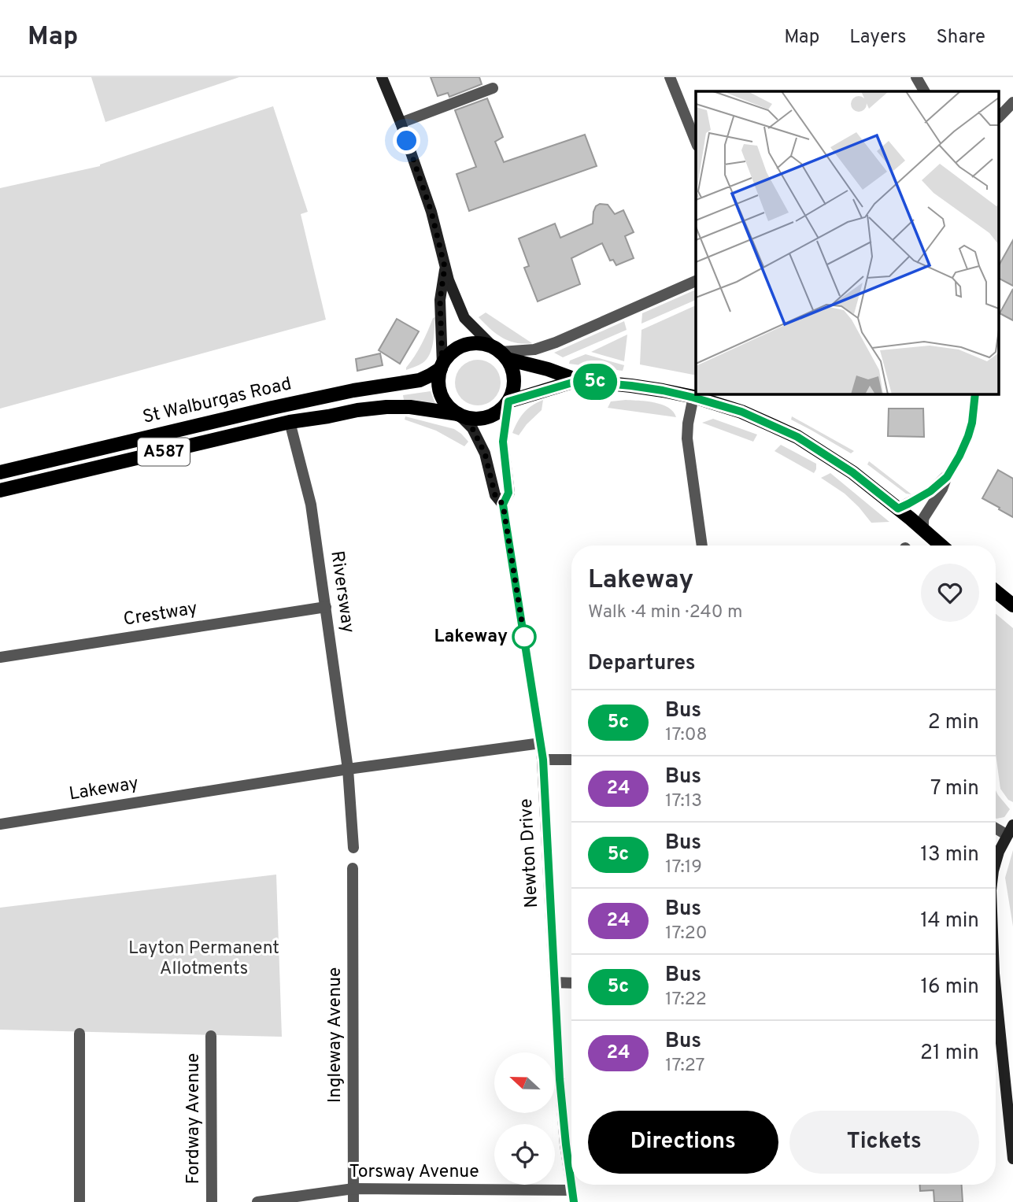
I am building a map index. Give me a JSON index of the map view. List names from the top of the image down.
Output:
{
  "streets": {
    "main road": ["St Walburgas Road", "A587", "Newton Drive"],
    "street": [
      "Riversway",
      "Crestway",
      "Lakeway",
      "Ingleway Avenue",
      "Fordway Avenue",
      "Torsway Avenue"
    ]
  },
  "crossings": [
    ["St Walburgas Road", "Riversway"],
    ["St Walburgas Road", "Newton Drive"],
    ["Riversway", "Crestway"],
    ["Riversway", "Lakeway"],
    ["Lakeway", "Newton Drive"],
    ["Newton Drive", "Torsway Avenue"],
    ["Ingleway Avenue", "Torsway Avenue"]
  ],
  "parks": ["Layton Permanent Allotments"],
  "places": ["Lakeway"],
  "lines": ["bus line 5c"],
  "north": "left",
  "page": {
    "header": "Map",
    "nav": ["Map", "Layers", "Share"],
    "on_map": "5c",
    "heading": [
      ["Lakeway", "Walk · 4 min · 240 m"],
      "Departures"
    ],
    "list": [
      {
        "mark": "5c",
        "name": "Bus",
        "note": "17:08",
        "value": "2 min"
      },
      {
        "mark": "24",
        "name": "Bus",
        "note": "17:13",
        "value": "7 min"
      },
      {
        "mark": "5c",
        "name": "Bus",
        "note": "17:19",
        "value": "13 min"
      },
      {
        "mark": "24",
        "name": "Bus",
        "note": "17:20",
        "value": "14 min"
      },
      {
        "mark": "5c",
        "name": "Bus",
        "note": "17:22",
        "value": "16 min"
      },
      {
        "mark": "24",
        "name": "Bus",
        "note": "17:27",
        "value": "21 min"
      }
    ],
    "buttons": ["Directions", "Tickets"]
  }
}
